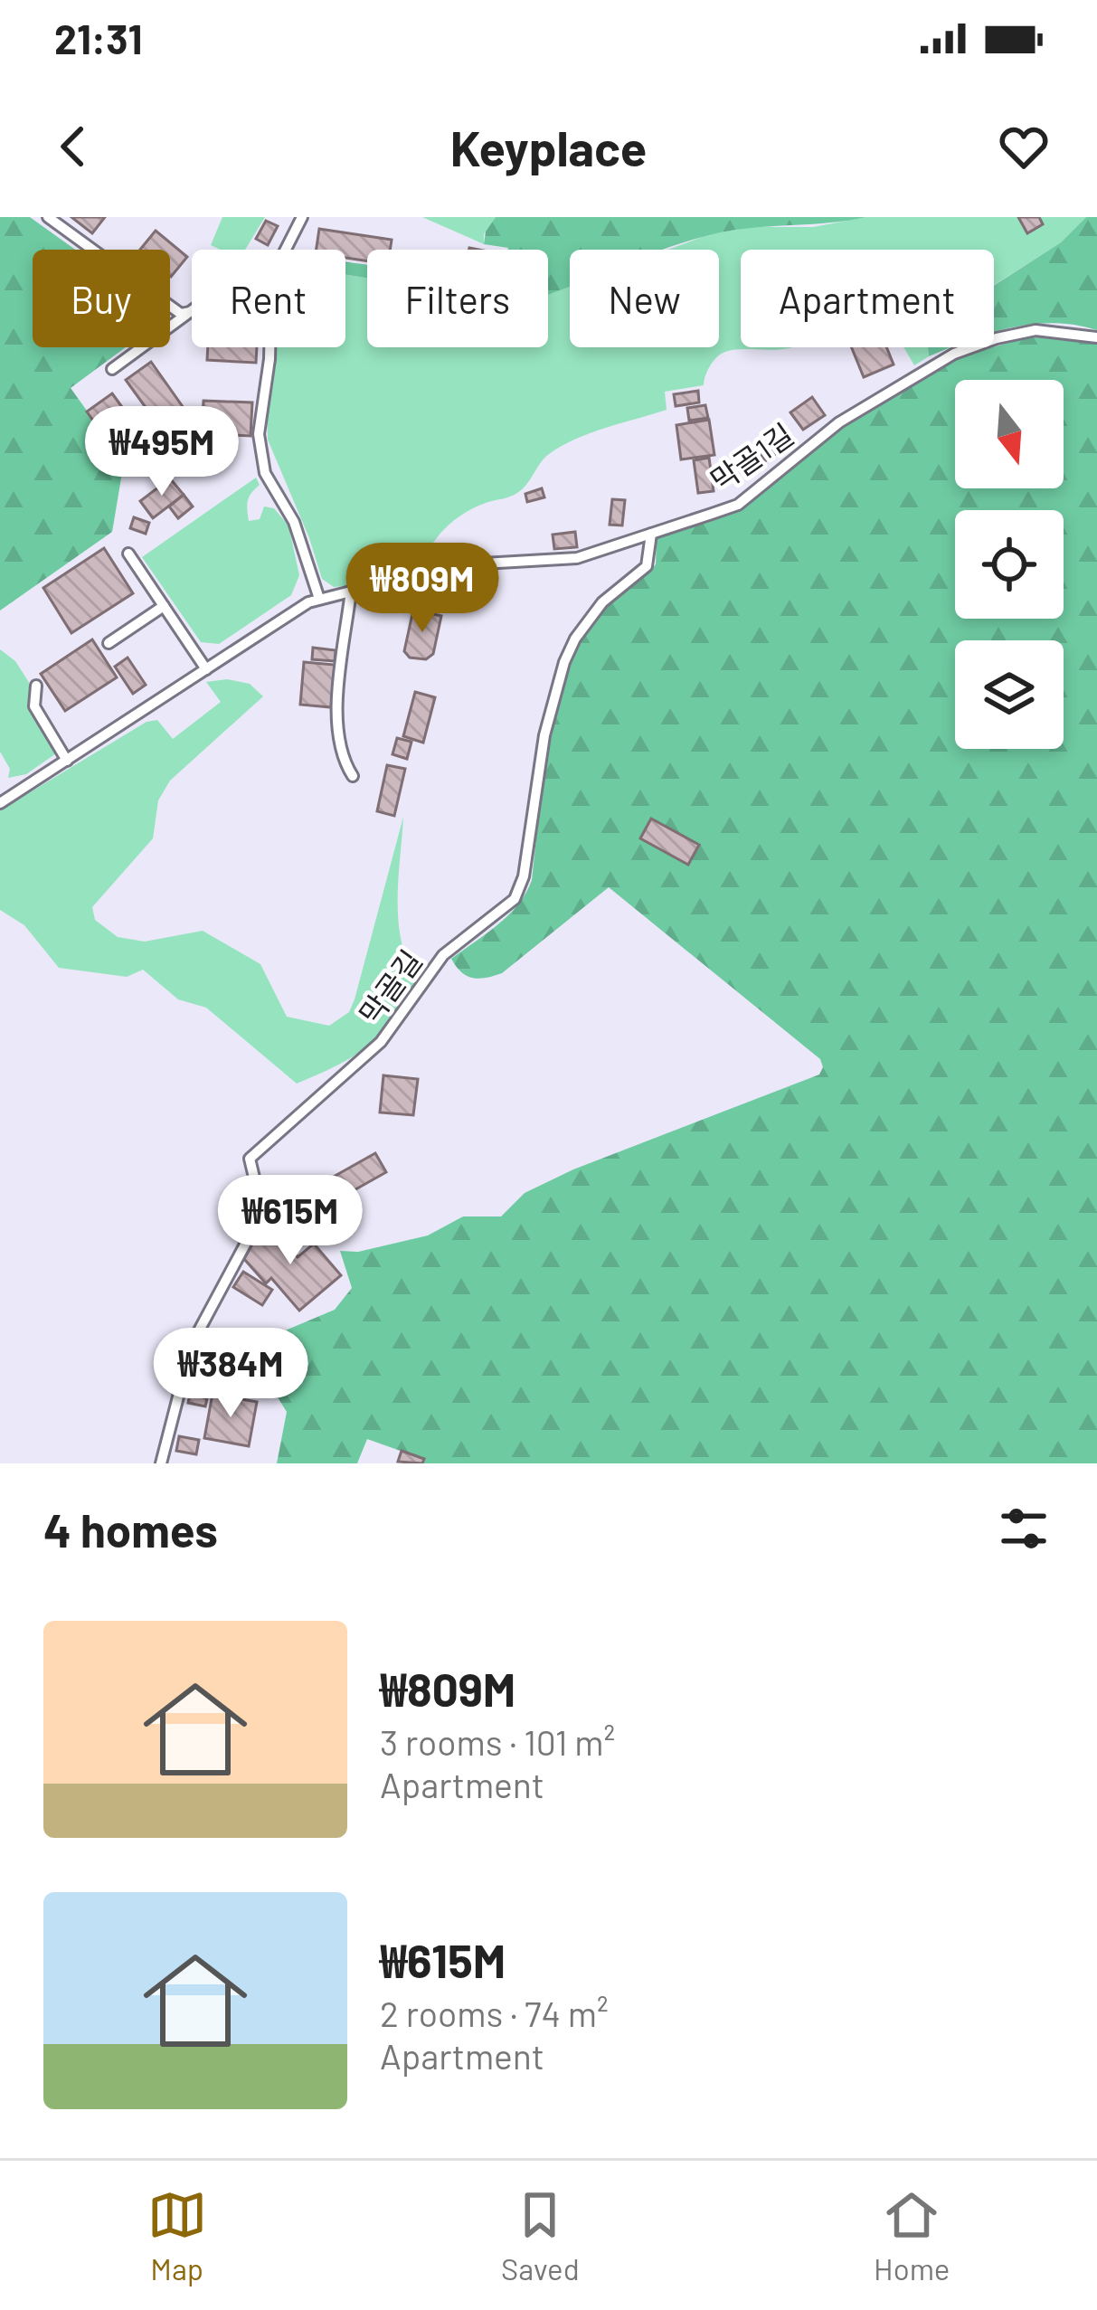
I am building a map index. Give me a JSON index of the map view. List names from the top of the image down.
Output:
{
  "streets": {
    "lane": ["막골1길", "막골길"]
  },
  "crossings": [
    ["막골1길", "막골길"]
  ],
  "north": "bottom",
  "page": {
    "status": "21:31",
    "header": "Keyplace",
    "chip": [
      "Buy",
      "Rent",
      "Filters",
      "New",
      "Apartment"
    ],
    "price": [
      "₩495M",
      "₩809M",
      "₩615M",
      "₩384M"
    ],
    "heading": "4 homes",
    "list": [
      {
        "name": "₩809M",
        "note": "3 rooms · 101 m² · Apartment"
      },
      {
        "name": "₩615M",
        "note": "2 rooms · 74 m² · Apartment"
      }
    ],
    "tabs": ["Map", "Saved", "Home"]
  }
}
